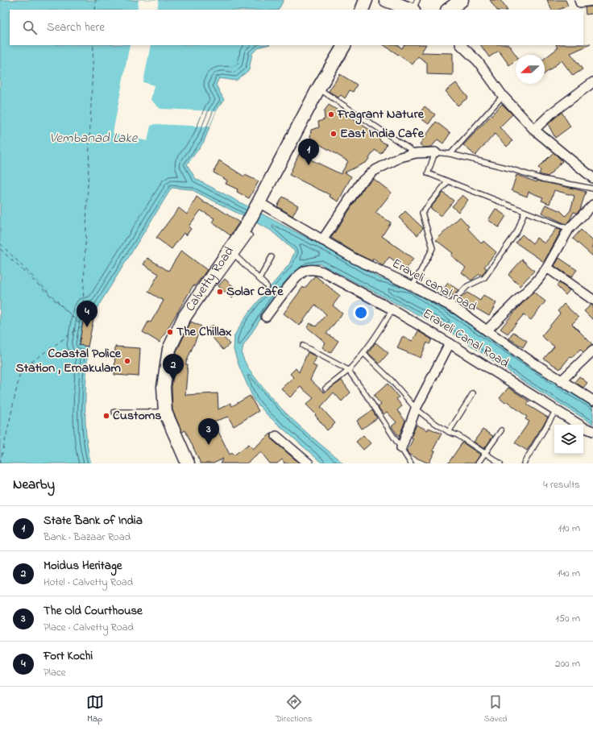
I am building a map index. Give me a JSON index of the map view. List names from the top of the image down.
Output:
{
  "streets": {
    "street": ["Calvetty Road", "Eraveli canal road", "Eraveli Canal Road"]
  },
  "crossings": [
    ["Calvetty Road", "Eraveli canal road"]
  ],
  "water": ["Vembanad Lake"],
  "places": [
    "Fragrant Nature",
    "East India Cafe",
    "Solar Cafe",
    "The Chillax",
    "Coastal Police Station , Ernakulam",
    "Customs"
  ],
  "north": "left",
  "page": {
    "search": "Search here",
    "pins": [
      "1",
      "4",
      "2",
      "3"
    ],
    "heading": ["Nearby", "4 results"],
    "list": [
      {
        "mark": "1",
        "name": "State Bank of India",
        "note": "Bank · Bazaar Road",
        "value": "110 m"
      },
      {
        "mark": "2",
        "name": "Moidus Heritage",
        "note": "Hotel · Calvetty Road",
        "value": "140 m"
      },
      {
        "mark": "3",
        "name": "The Old Courthouse",
        "note": "Place · Calvetty Road",
        "value": "150 m"
      },
      {
        "mark": "4",
        "name": "Fort Kochi",
        "note": "Place",
        "value": "200 m"
      }
    ],
    "nav": ["Map", "Directions", "Saved"]
  }
}
